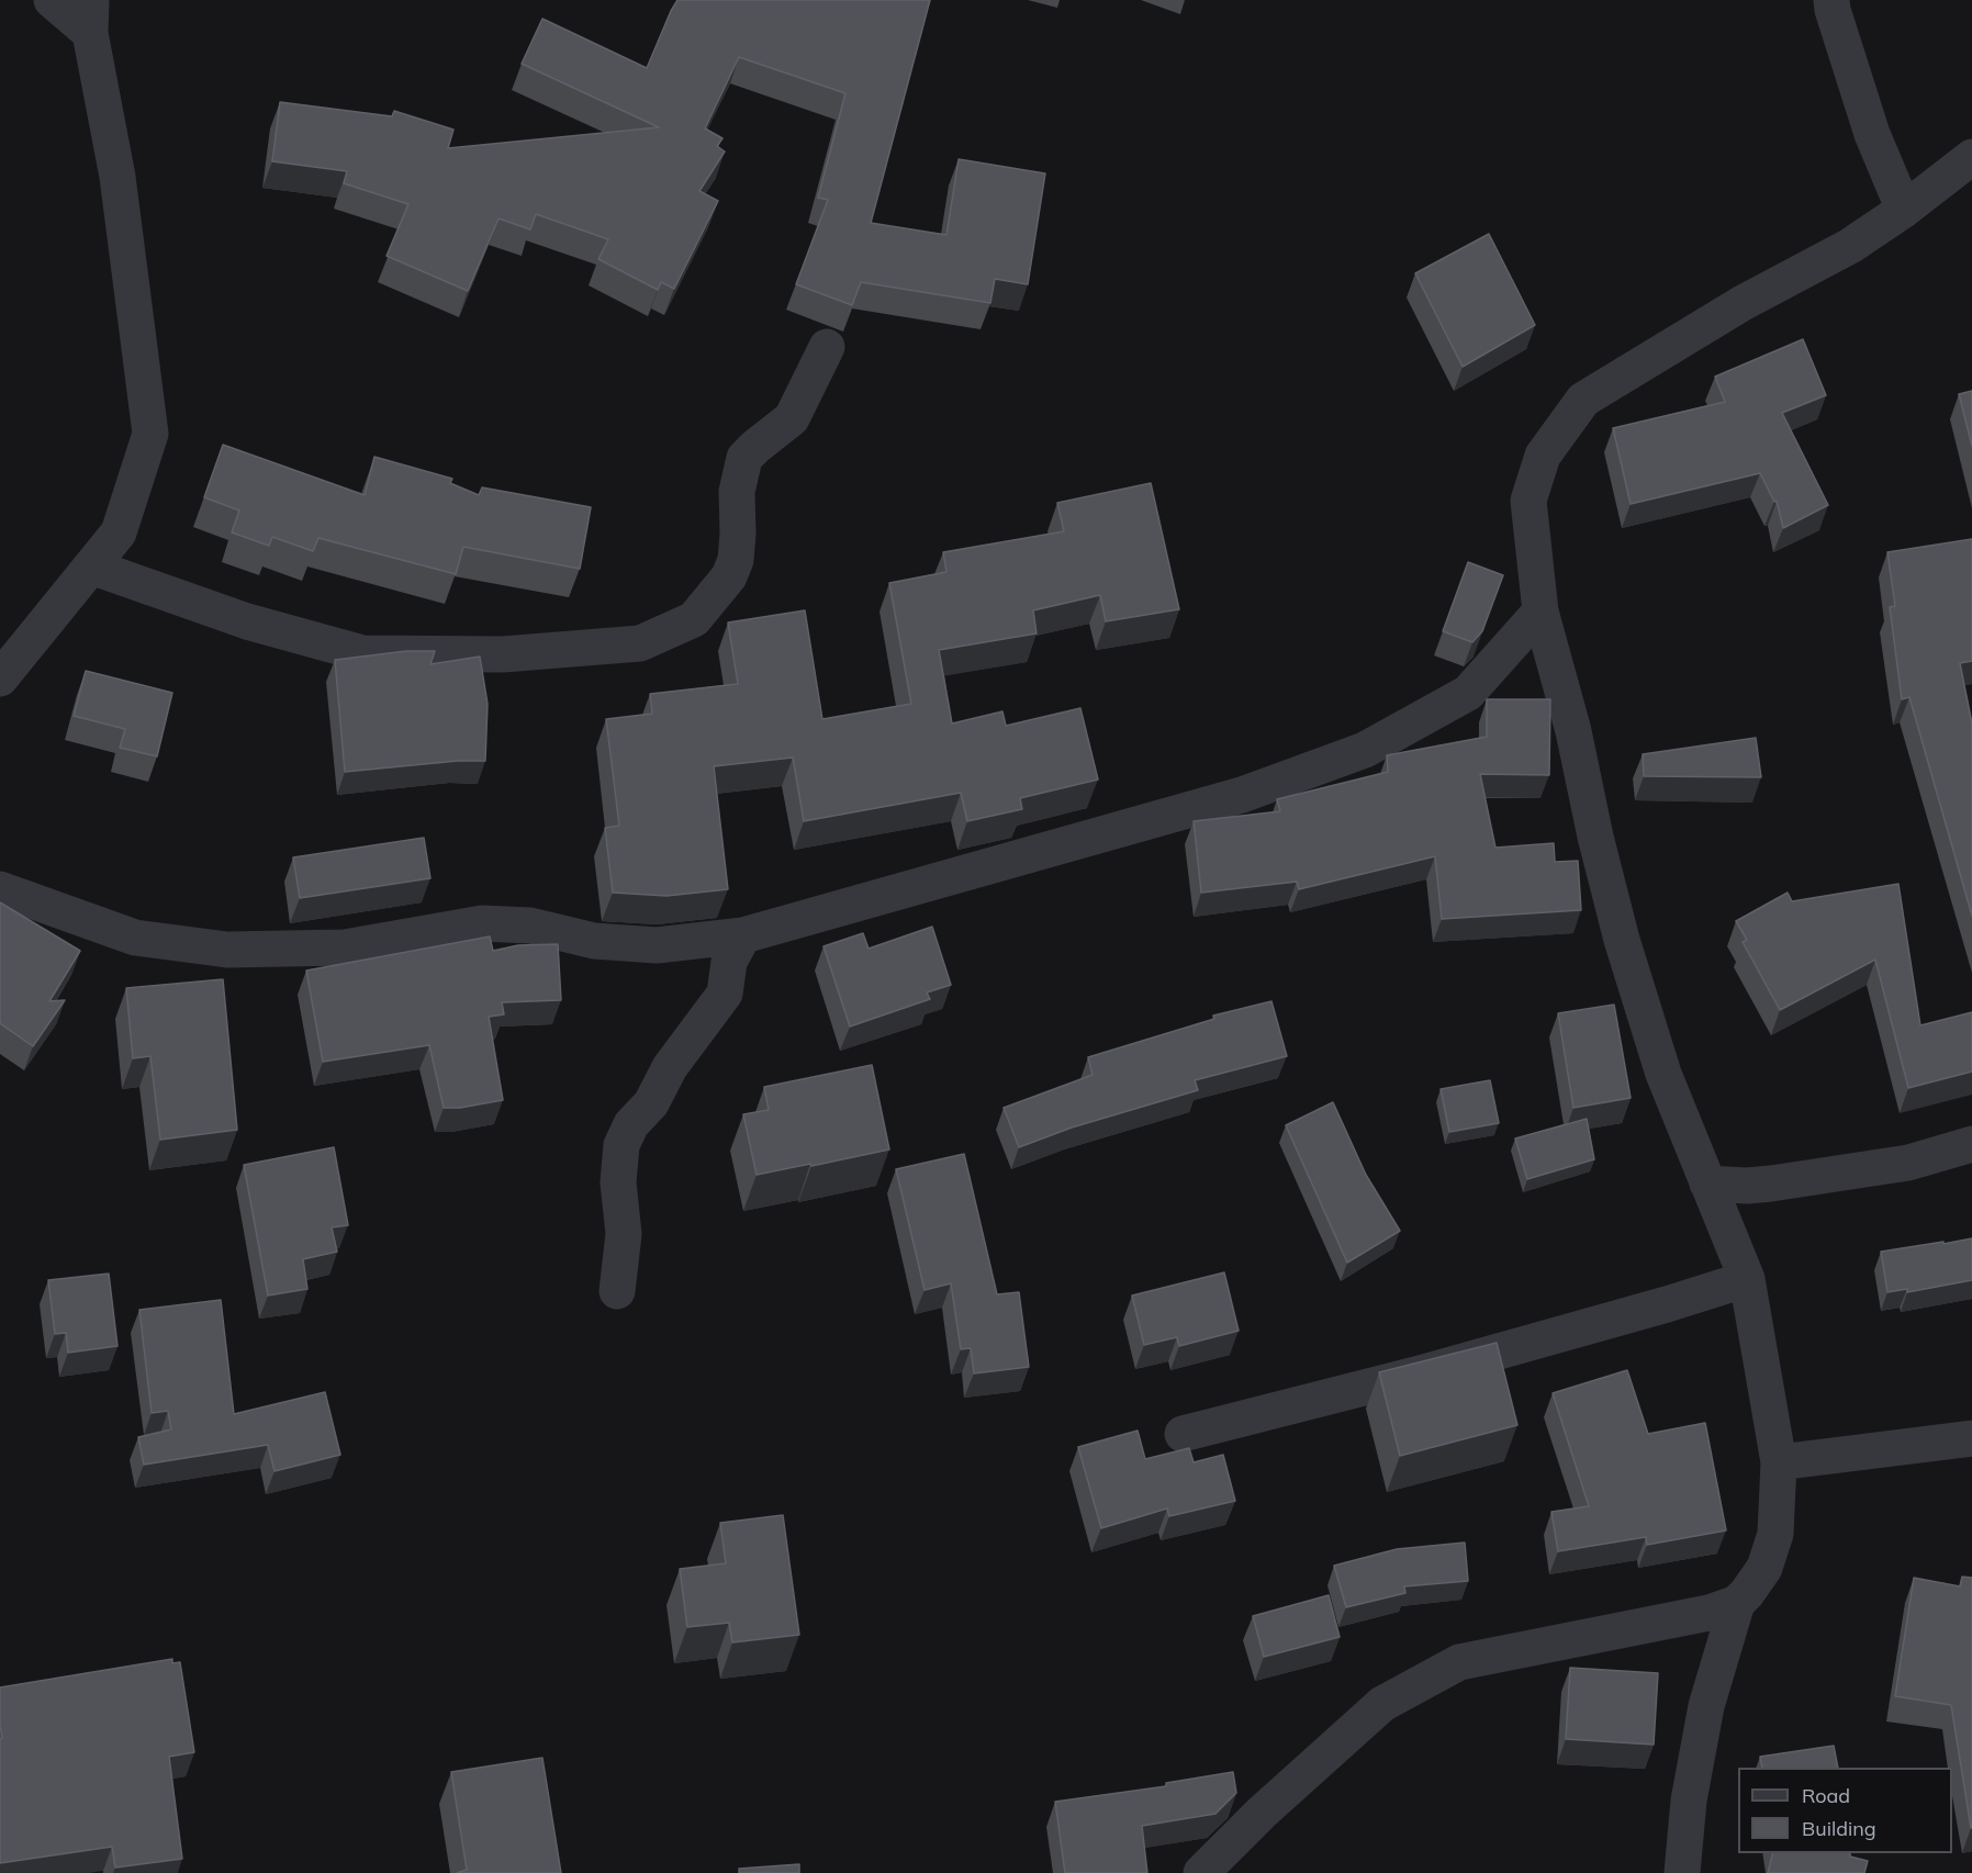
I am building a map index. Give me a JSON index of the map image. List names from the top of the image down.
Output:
{
  "legend": ["Road", "Building"]
}
